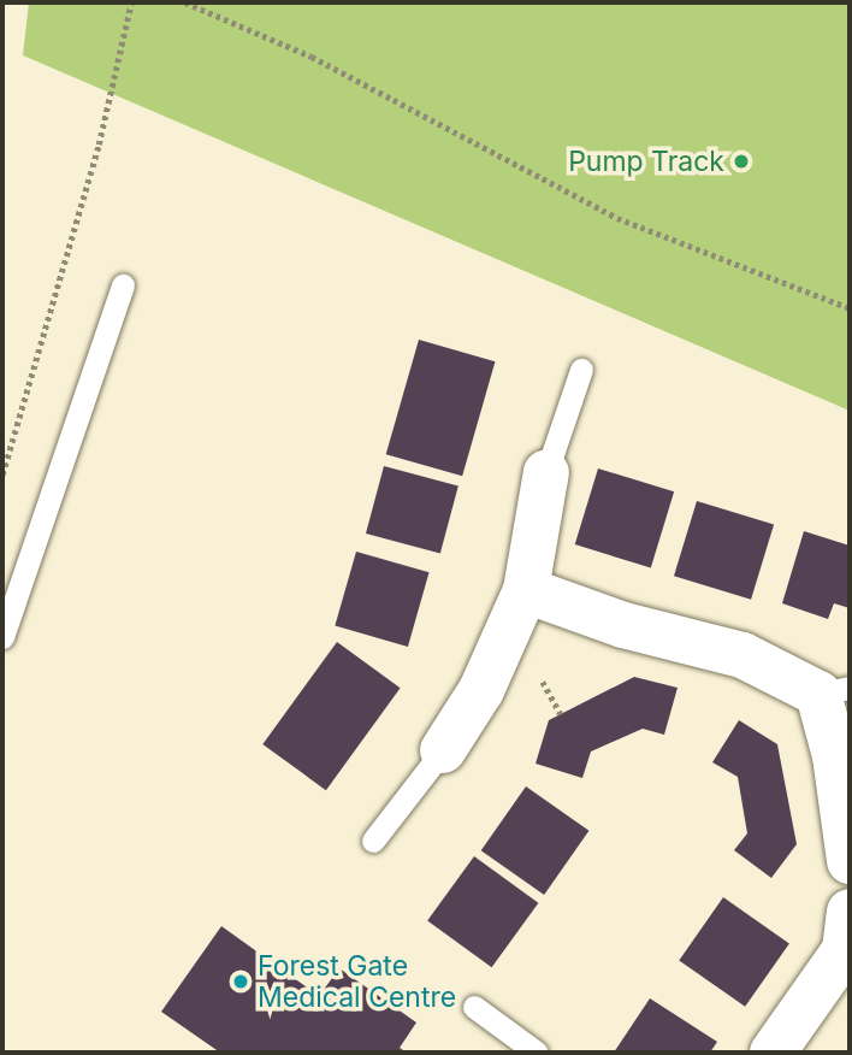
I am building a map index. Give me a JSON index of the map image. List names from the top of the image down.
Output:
{
  "places": ["Pump Track", "Forest Gate Medical Centre"]
}
